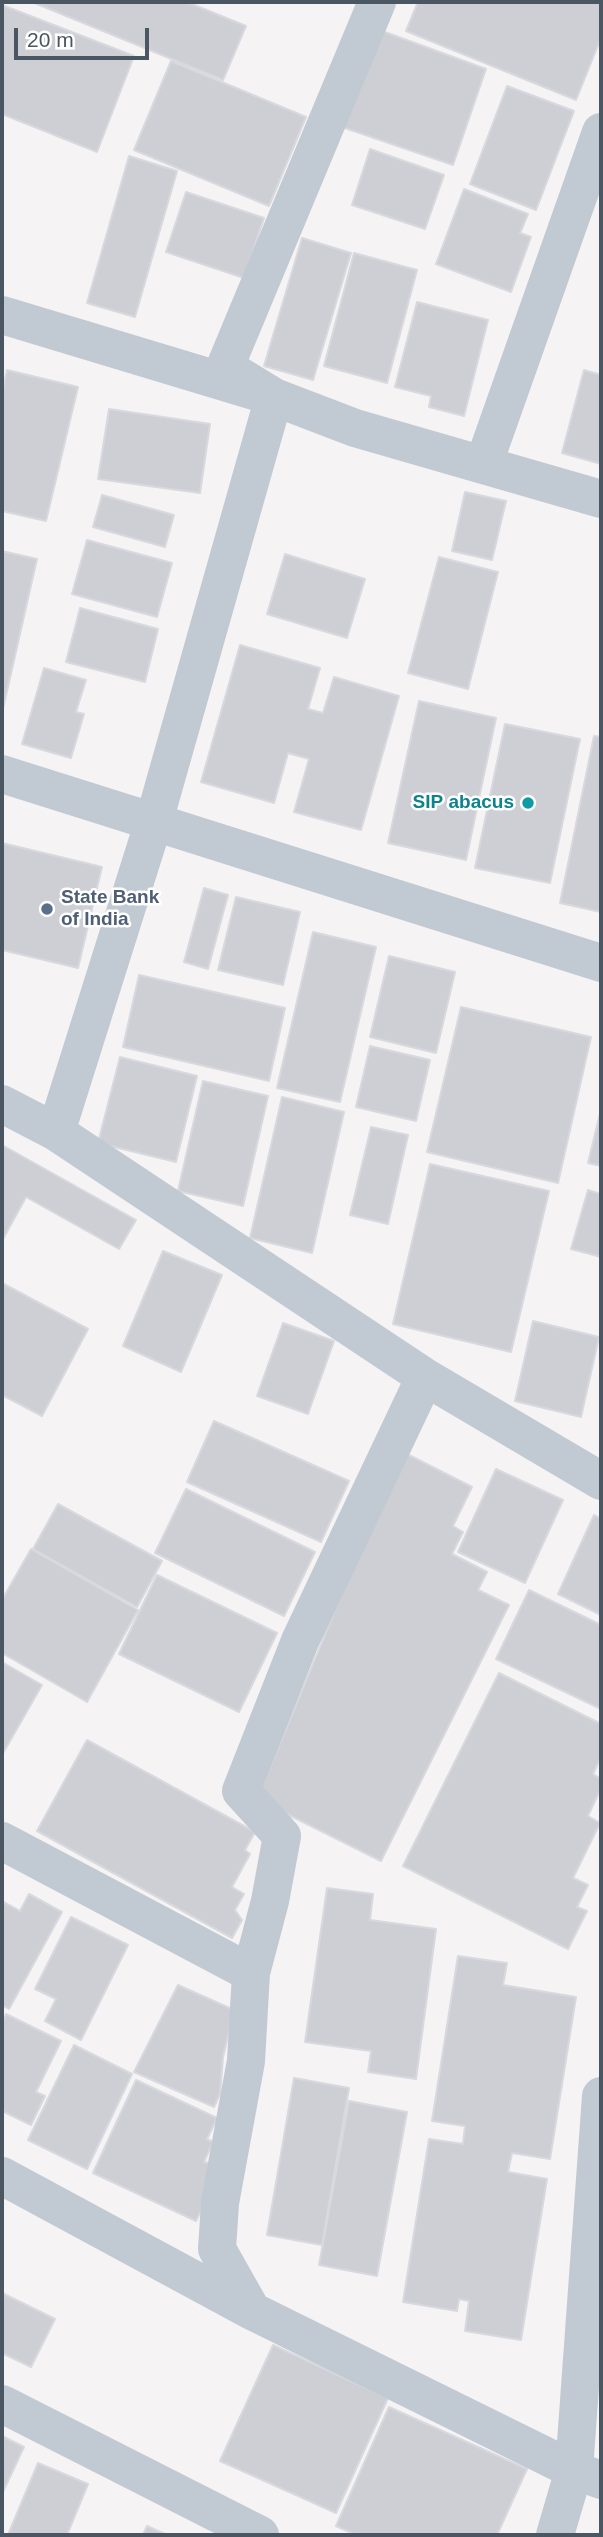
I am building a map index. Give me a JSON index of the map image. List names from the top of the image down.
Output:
{
  "places": ["SIP abacus", "State Bank of India"],
  "scale_bar": "20 m"
}
